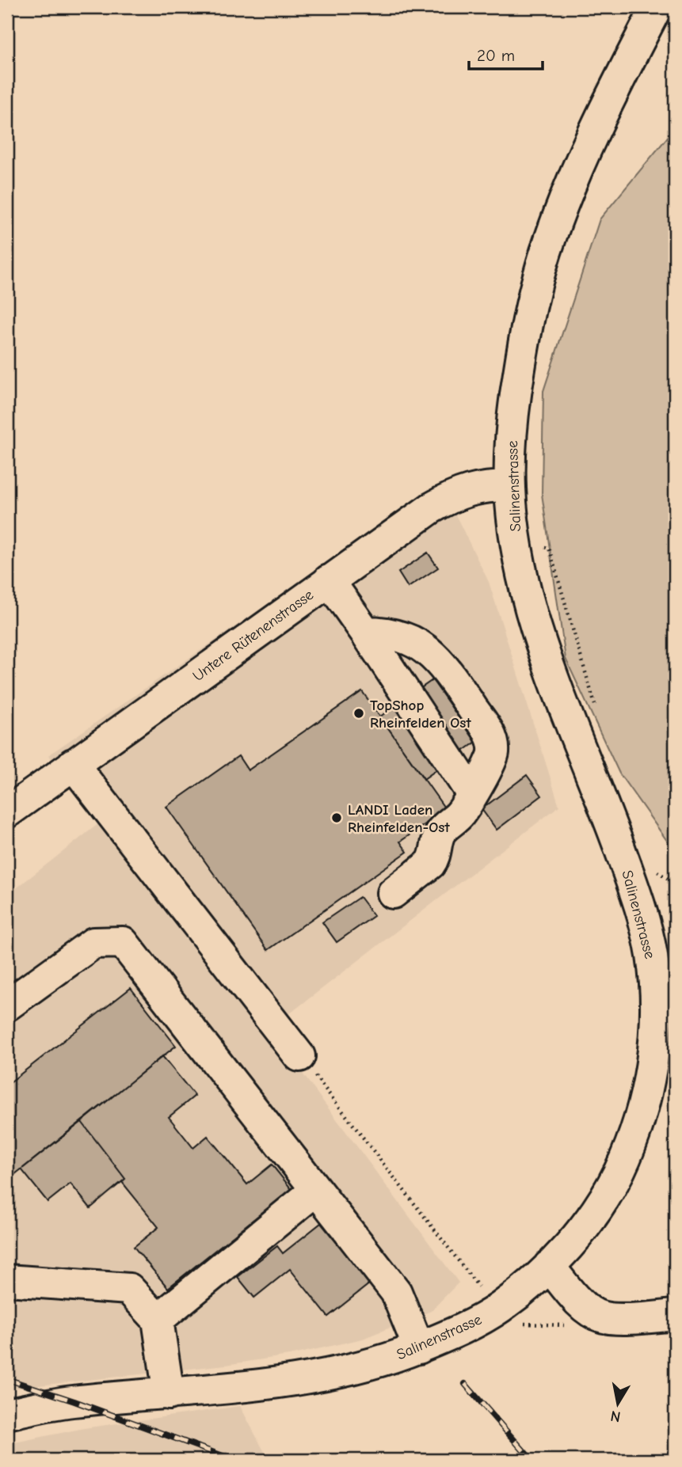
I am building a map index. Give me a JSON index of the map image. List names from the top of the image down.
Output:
{
  "streets": {
    "street": ["Salinenstrasse", "Untere Rütenenstrasse"]
  },
  "crossings": [
    ["Salinenstrasse", "Untere Rütenenstrasse"]
  ],
  "places": ["TopShop Rheinfelden Ost", "LANDI Laden Rheinfelden-Ost"],
  "scale_bar": "20 m",
  "north": "bottom"
}
